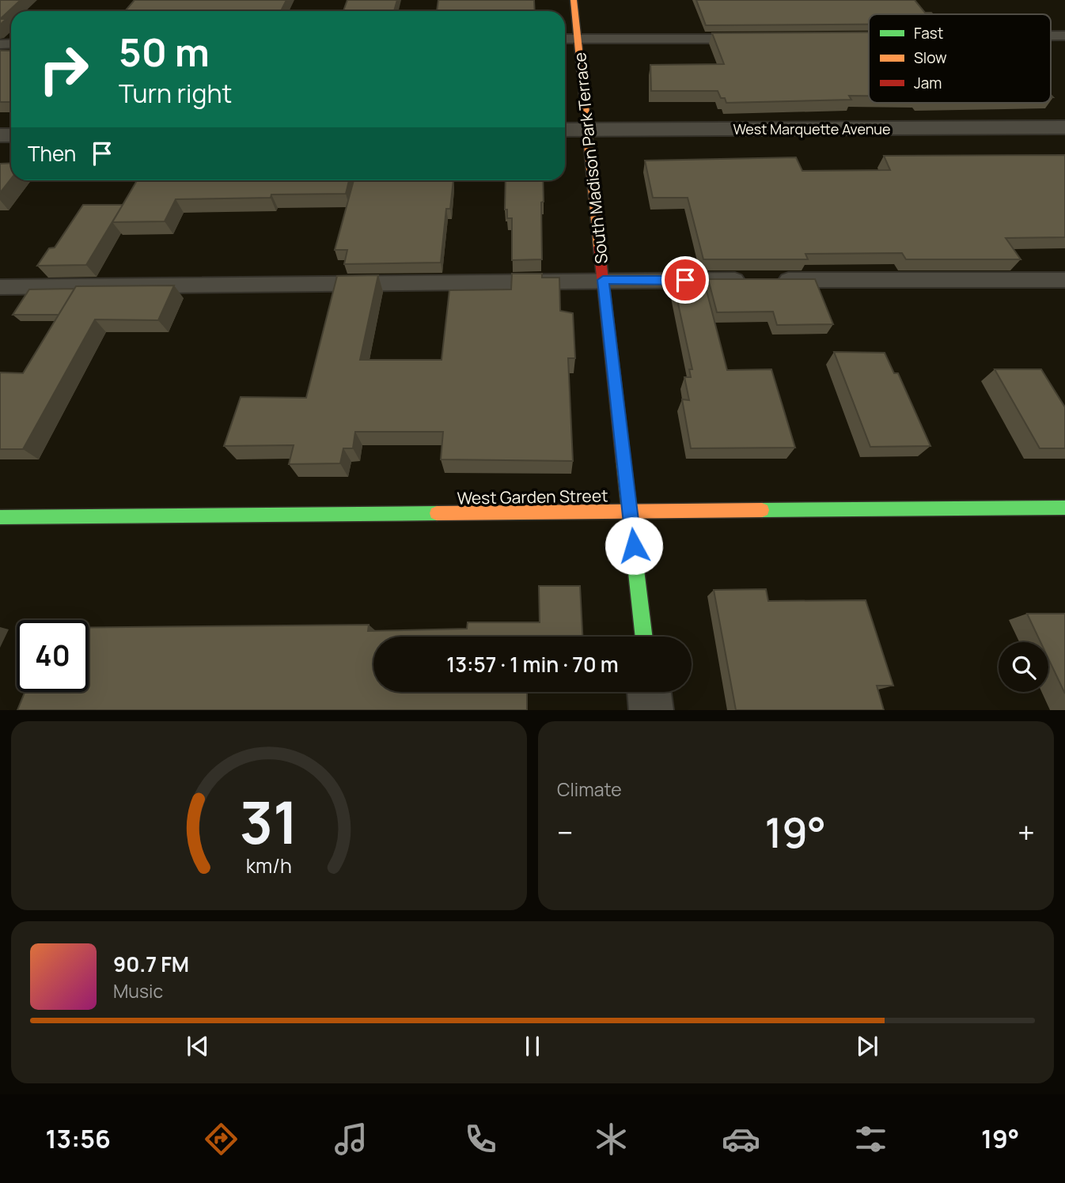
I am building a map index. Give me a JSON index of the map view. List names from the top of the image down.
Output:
{
  "streets": {
    "street": ["West Marquette Avenue", "South Madison Park Terrace", "West Garden Street"]
  },
  "crossings": [
    ["West Marquette Avenue", "South Madison Park Terrace"],
    ["South Madison Park Terrace", "West Garden Street"]
  ],
  "legend": ["Fast", "Slow", "Jam"],
  "page": {
    "turn": ["50 m", "Turn right"],
    "then": "Then",
    "limit": "40",
    "trip": "13:57 · 1 min · 70 m",
    "tile": "Climate",
    "heat": ["−", "19°", "+"],
    "song": ["90.7 FM", "Music"],
    "tabs": ["13:56", "19°"],
    "gauge": ["31", "km/h"]
  }
}
